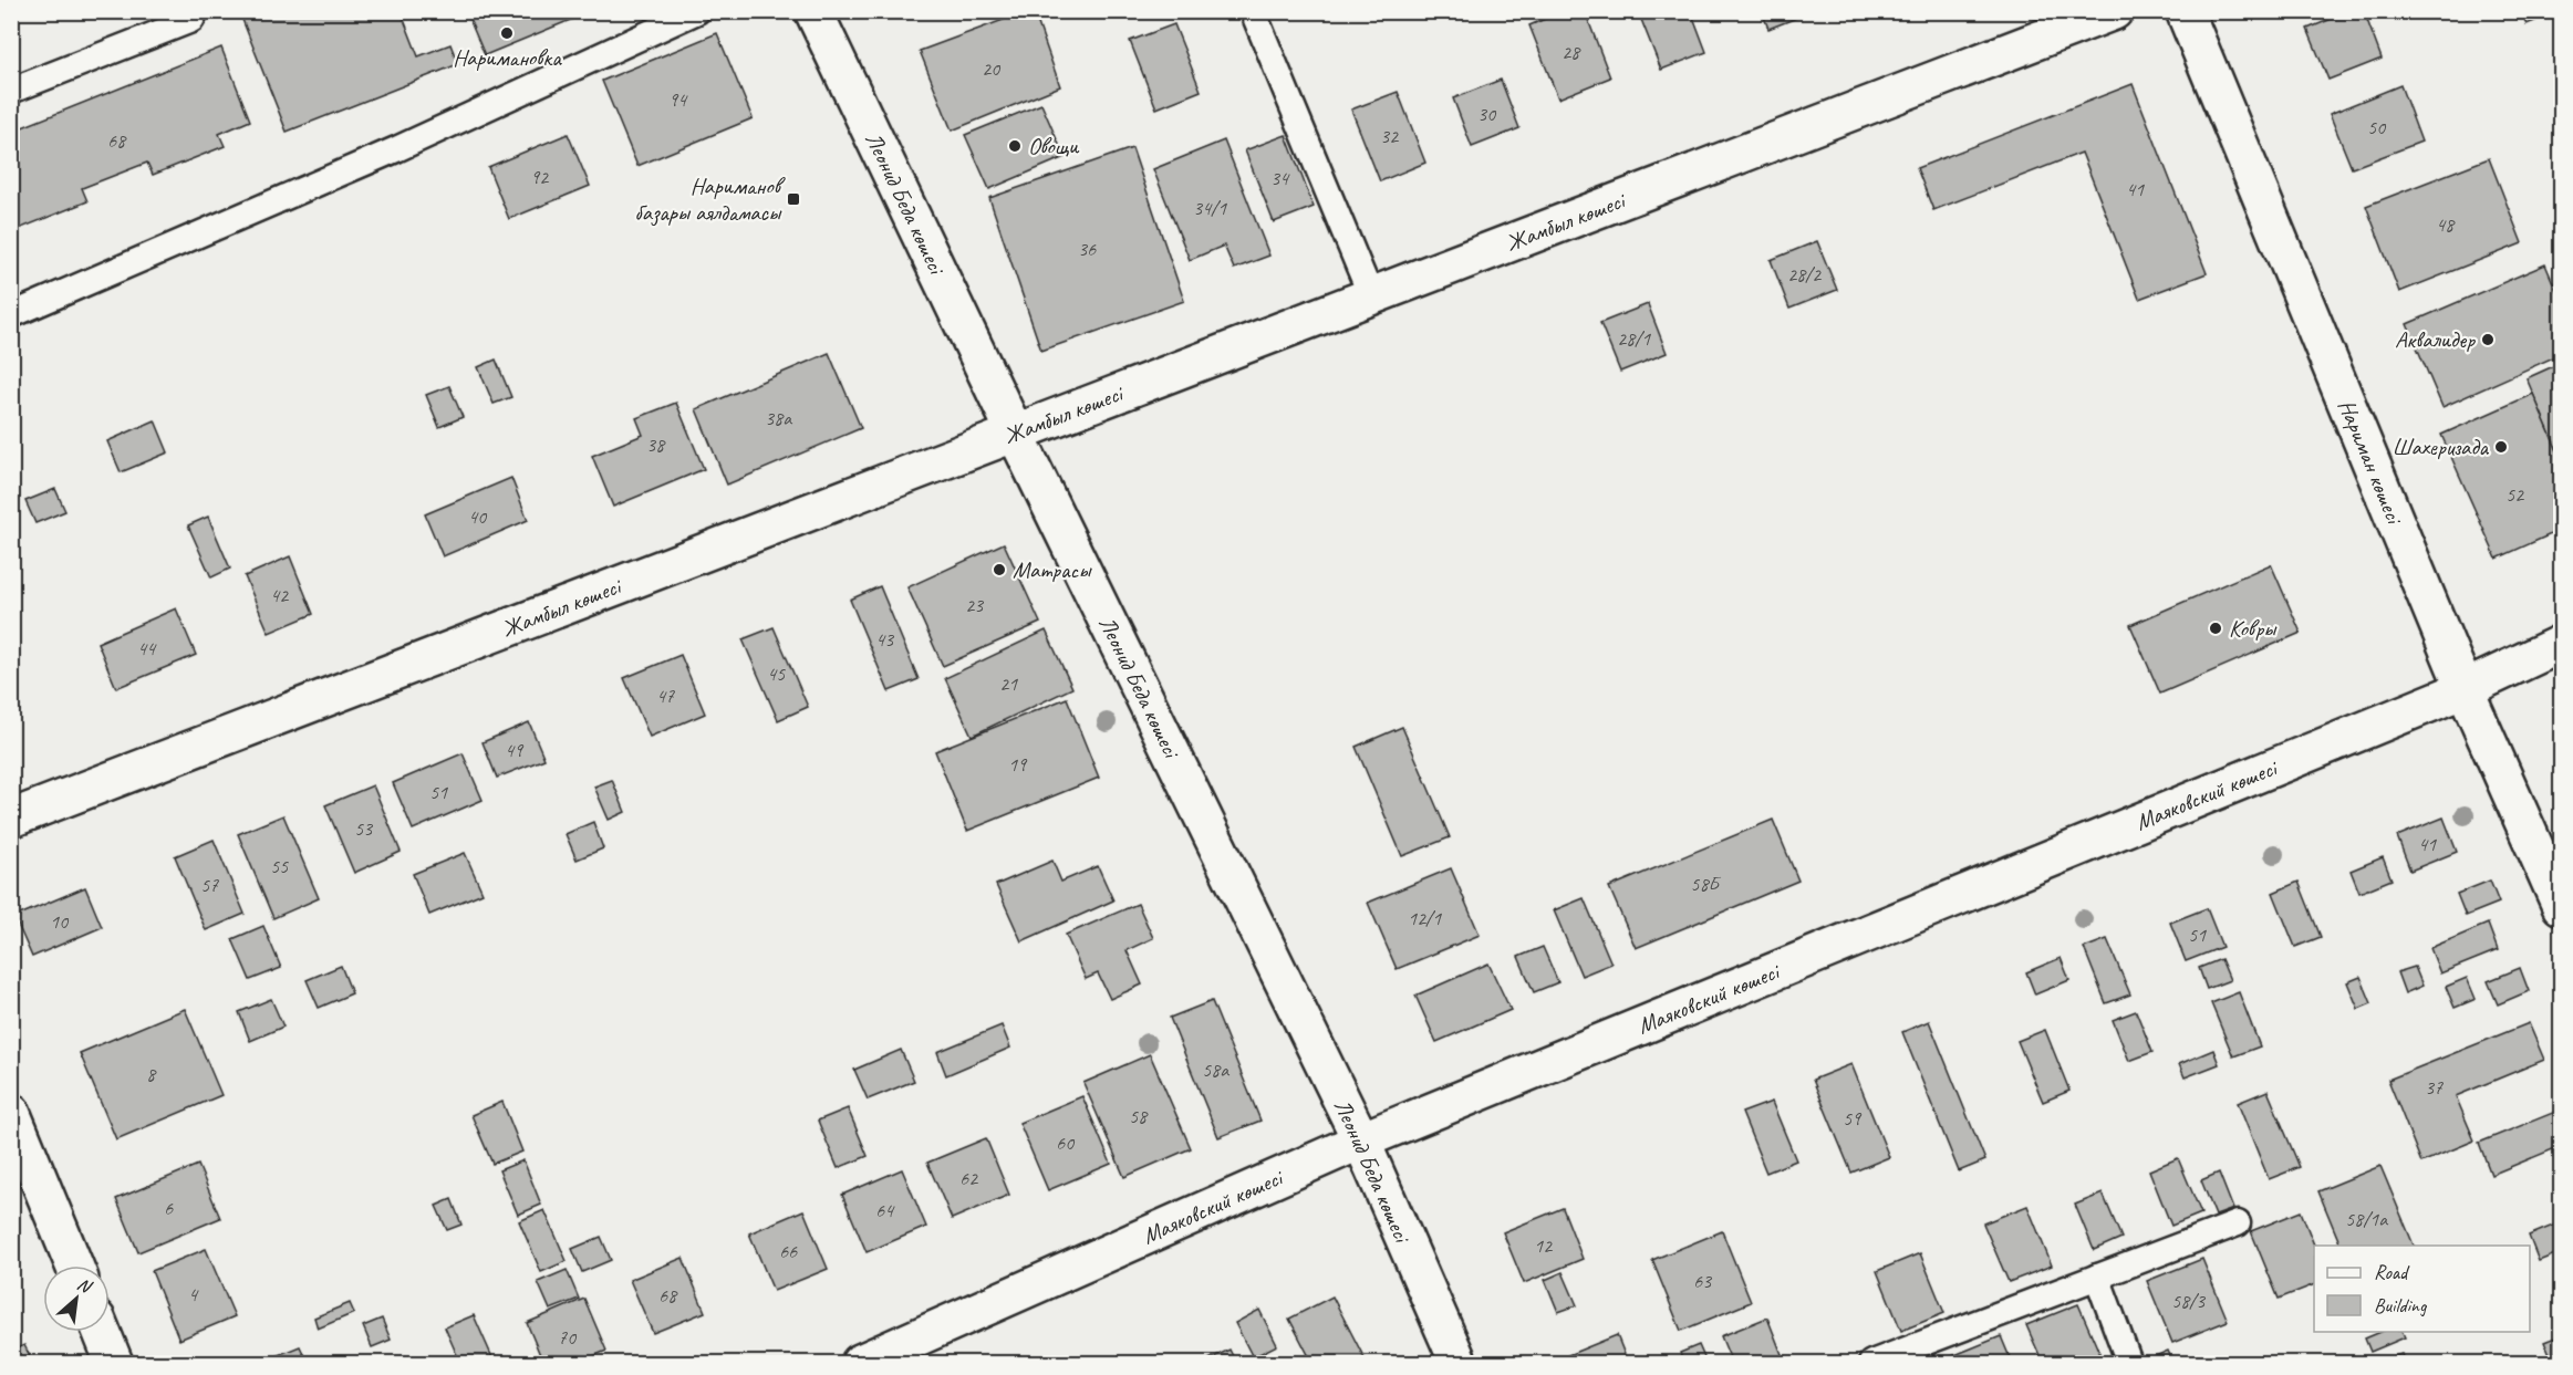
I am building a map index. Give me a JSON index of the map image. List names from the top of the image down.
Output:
{
  "streets": {
    "street": [
      "Леонид Беда көшесі",
      "Жамбыл көшесі",
      "Нариман көшесі",
      "Маяковский көшесі"
    ]
  },
  "crossings": [
    ["Леонид Беда көшесі", "Жамбыл көшесі"],
    ["Леонид Беда көшесі", "Маяковский көшесі"],
    ["Нариман көшесі", "Маяковский көшесі"]
  ],
  "places": {
    "other": [
      "Наримановка",
      "Овощи",
      "Аквалидер",
      "Шахеризада",
      "Матрасы",
      "Ковры"
    ],
    "transit": ["Нариманов базары аялдамасы"]
  },
  "house_numbers": [
    "28",
    "20",
    "94",
    "30",
    "50",
    "32",
    "68",
    "92",
    "34",
    "41",
    "34/1",
    "48",
    "36",
    "28/2",
    "28/1",
    "38а",
    "38",
    "52",
    "40",
    "42",
    "23",
    "43",
    "44",
    "45",
    "21",
    "47",
    "49",
    "19",
    "51",
    "53",
    "41",
    "55",
    "58Б",
    "57",
    "12/1",
    "10",
    "51",
    "58а",
    "8",
    "37",
    "58",
    "59",
    "60",
    "62",
    "6",
    "64",
    "58/1а",
    "12",
    "66",
    "63",
    "4",
    "68",
    "58/3",
    "70"
  ],
  "legend": ["Road", "Building"],
  "north": "top right"
}
